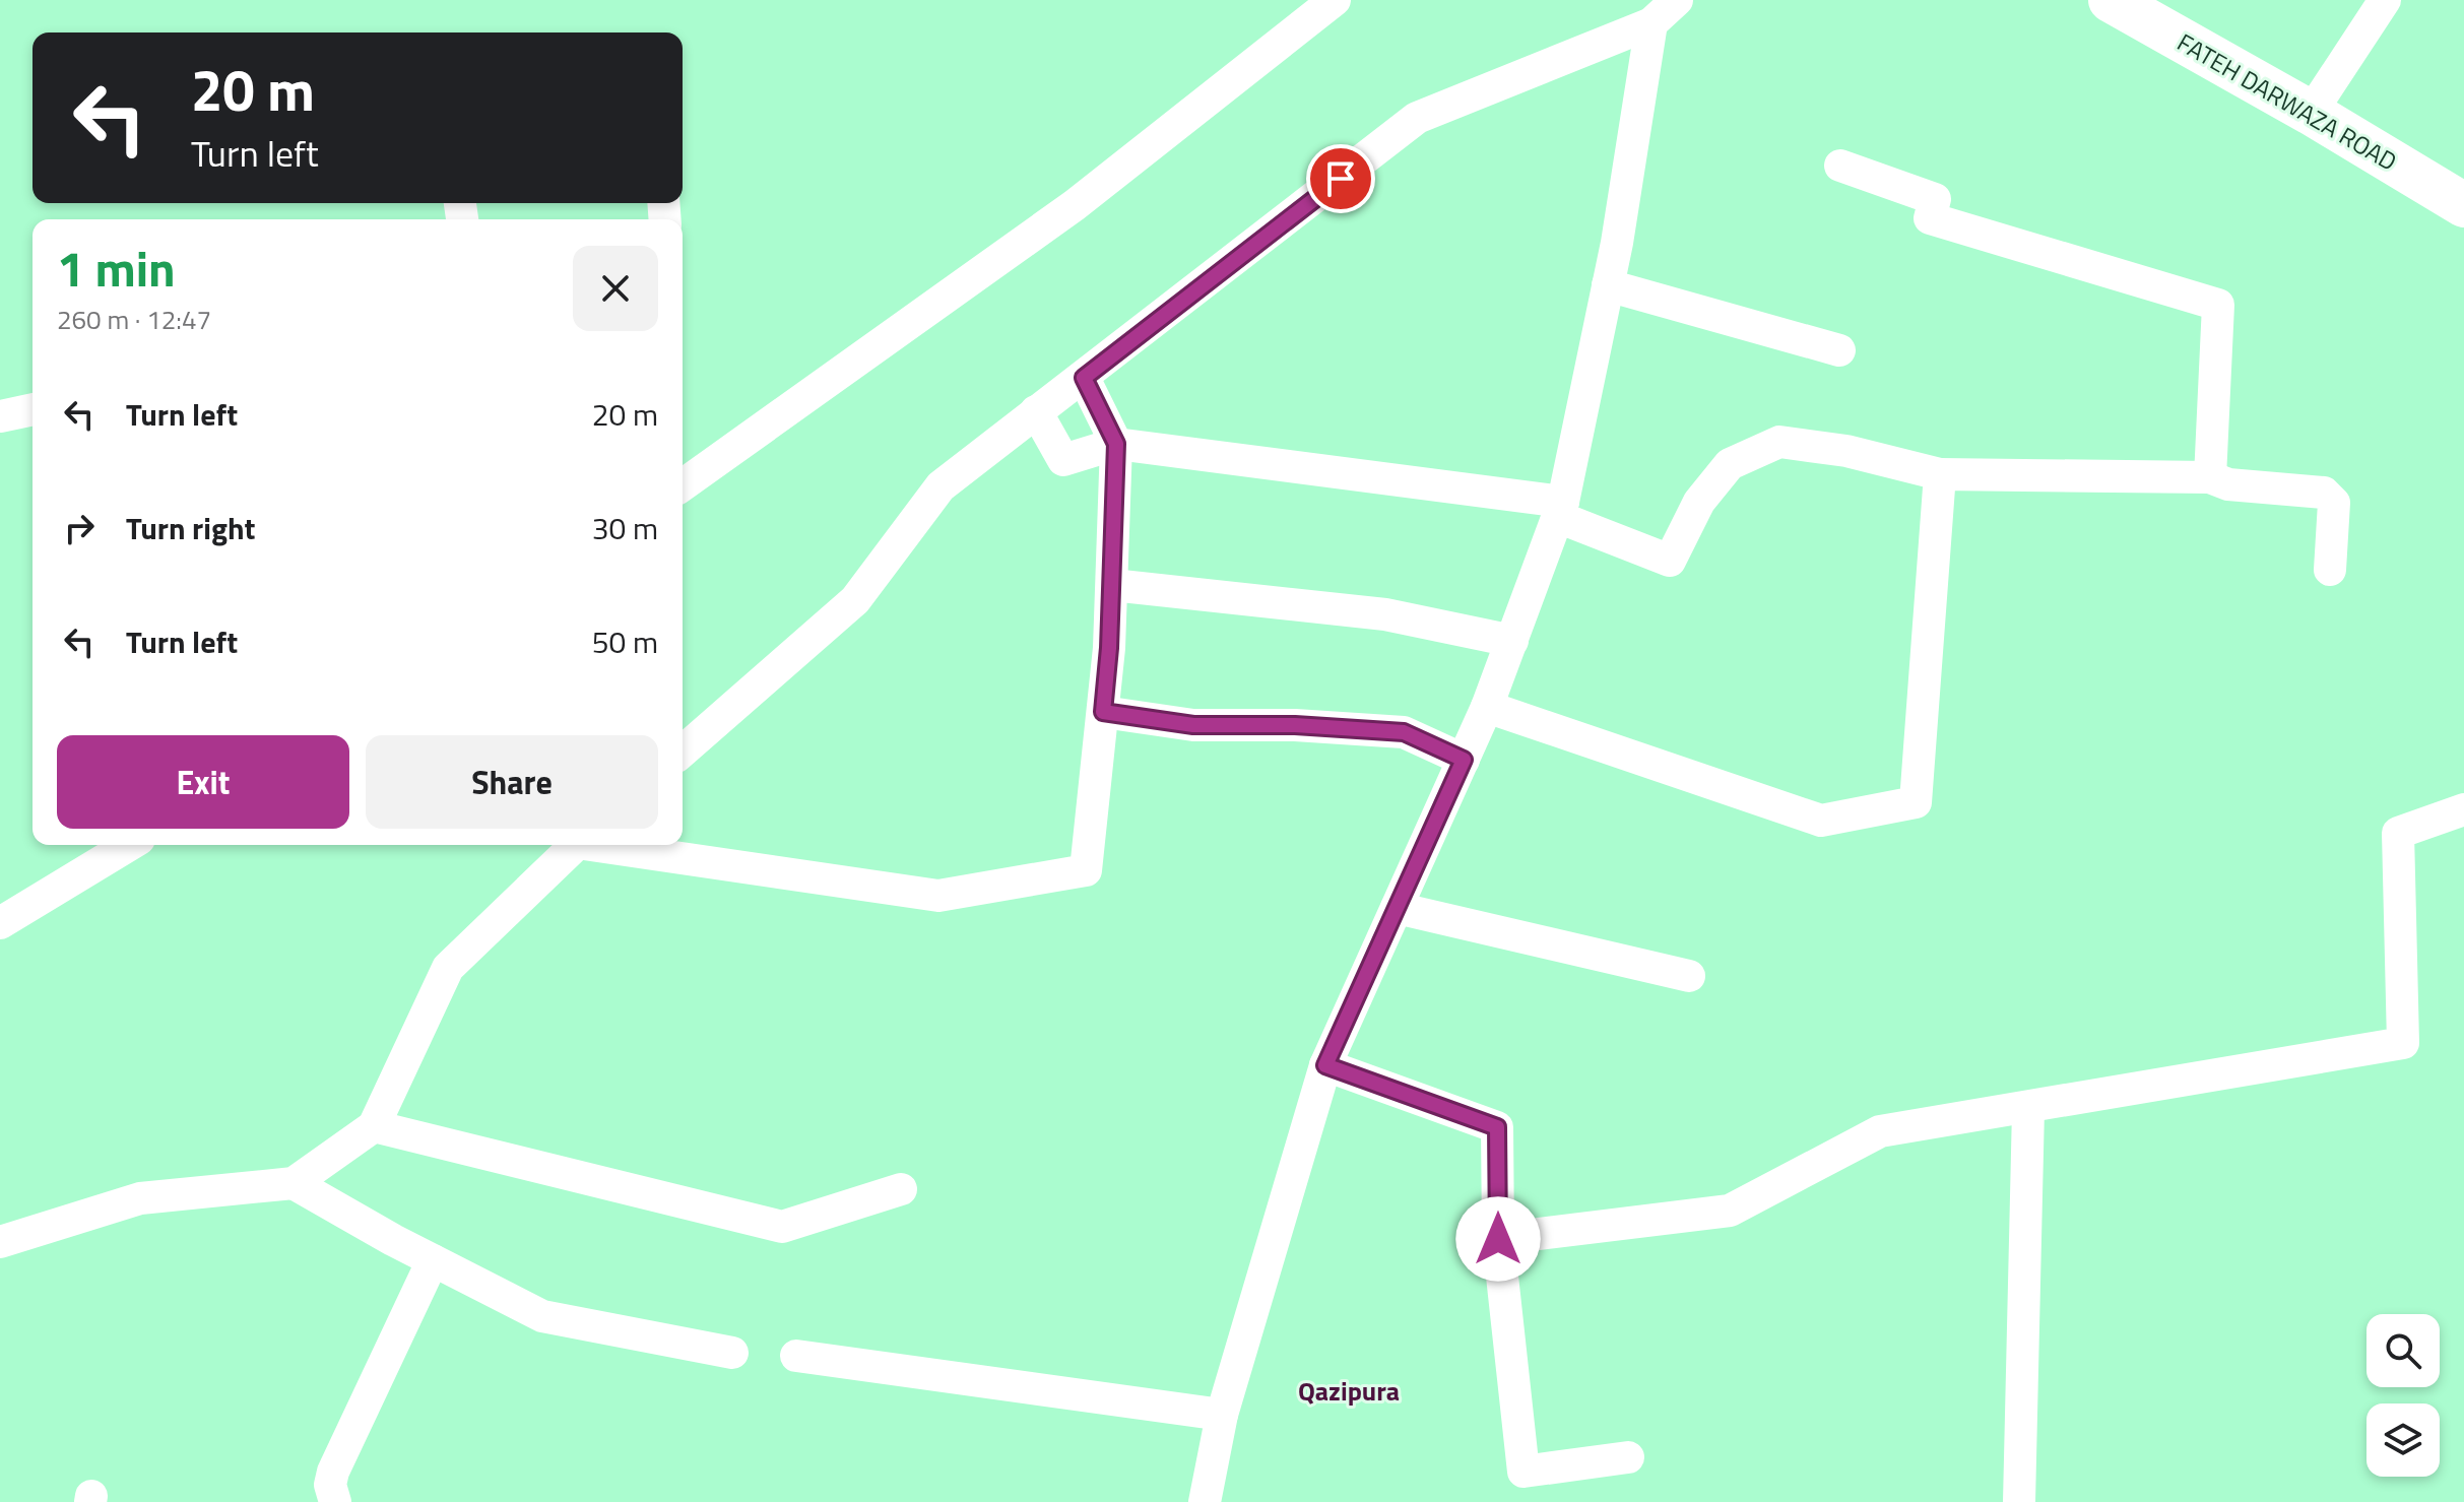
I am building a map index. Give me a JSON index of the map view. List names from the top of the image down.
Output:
{
  "streets": {
    "main road": ["FATEH DARWAZA ROAD"]
  },
  "districts": ["Qazipura"],
  "page": {
    "turn": ["20 m", "Turn left"],
    "heading": ["1 min", "260 m · 12:47"],
    "list": [
      {
        "name": "Turn left",
        "value": "20 m"
      },
      {
        "name": "Turn right",
        "value": "30 m"
      },
      {
        "name": "Turn left",
        "value": "50 m"
      }
    ],
    "buttons": ["Exit", "Share"]
  }
}
